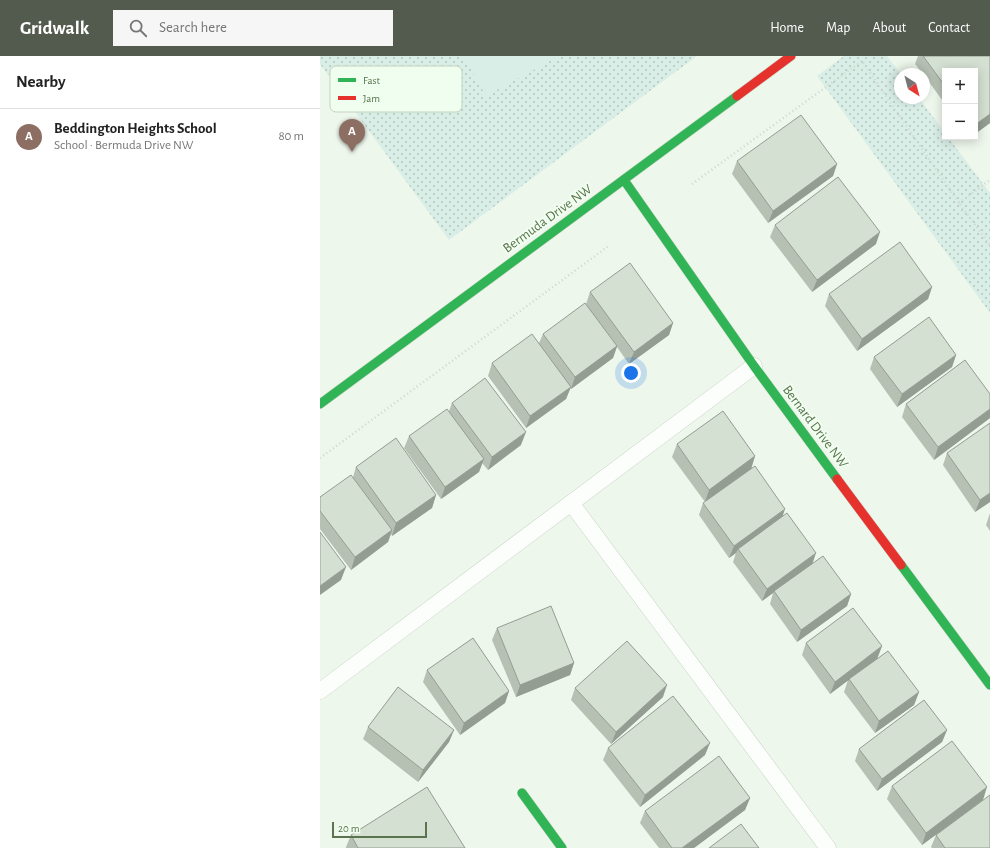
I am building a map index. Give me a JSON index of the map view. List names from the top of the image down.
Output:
{
  "streets": {
    "street": ["Bermuda Drive NW", "Bernard Drive NW"]
  },
  "crossings": [
    ["Bermuda Drive NW", "Bernard Drive NW"]
  ],
  "legend": ["Fast", "Jam"],
  "scale_bar": "20 m",
  "north": "bottom right",
  "page": {
    "header": "Gridwalk",
    "search": "Search here",
    "nav": [
      "Home",
      "Map",
      "About",
      "Contact"
    ],
    "heading": "Nearby",
    "map_buttons": ["+", "−"],
    "list": [
      {
        "mark": "A",
        "name": "Beddington Heights School",
        "note": "School · Bermuda Drive NW",
        "value": "80 m"
      }
    ],
    "pins": "A",
    "scale": "20 m"
  }
}
